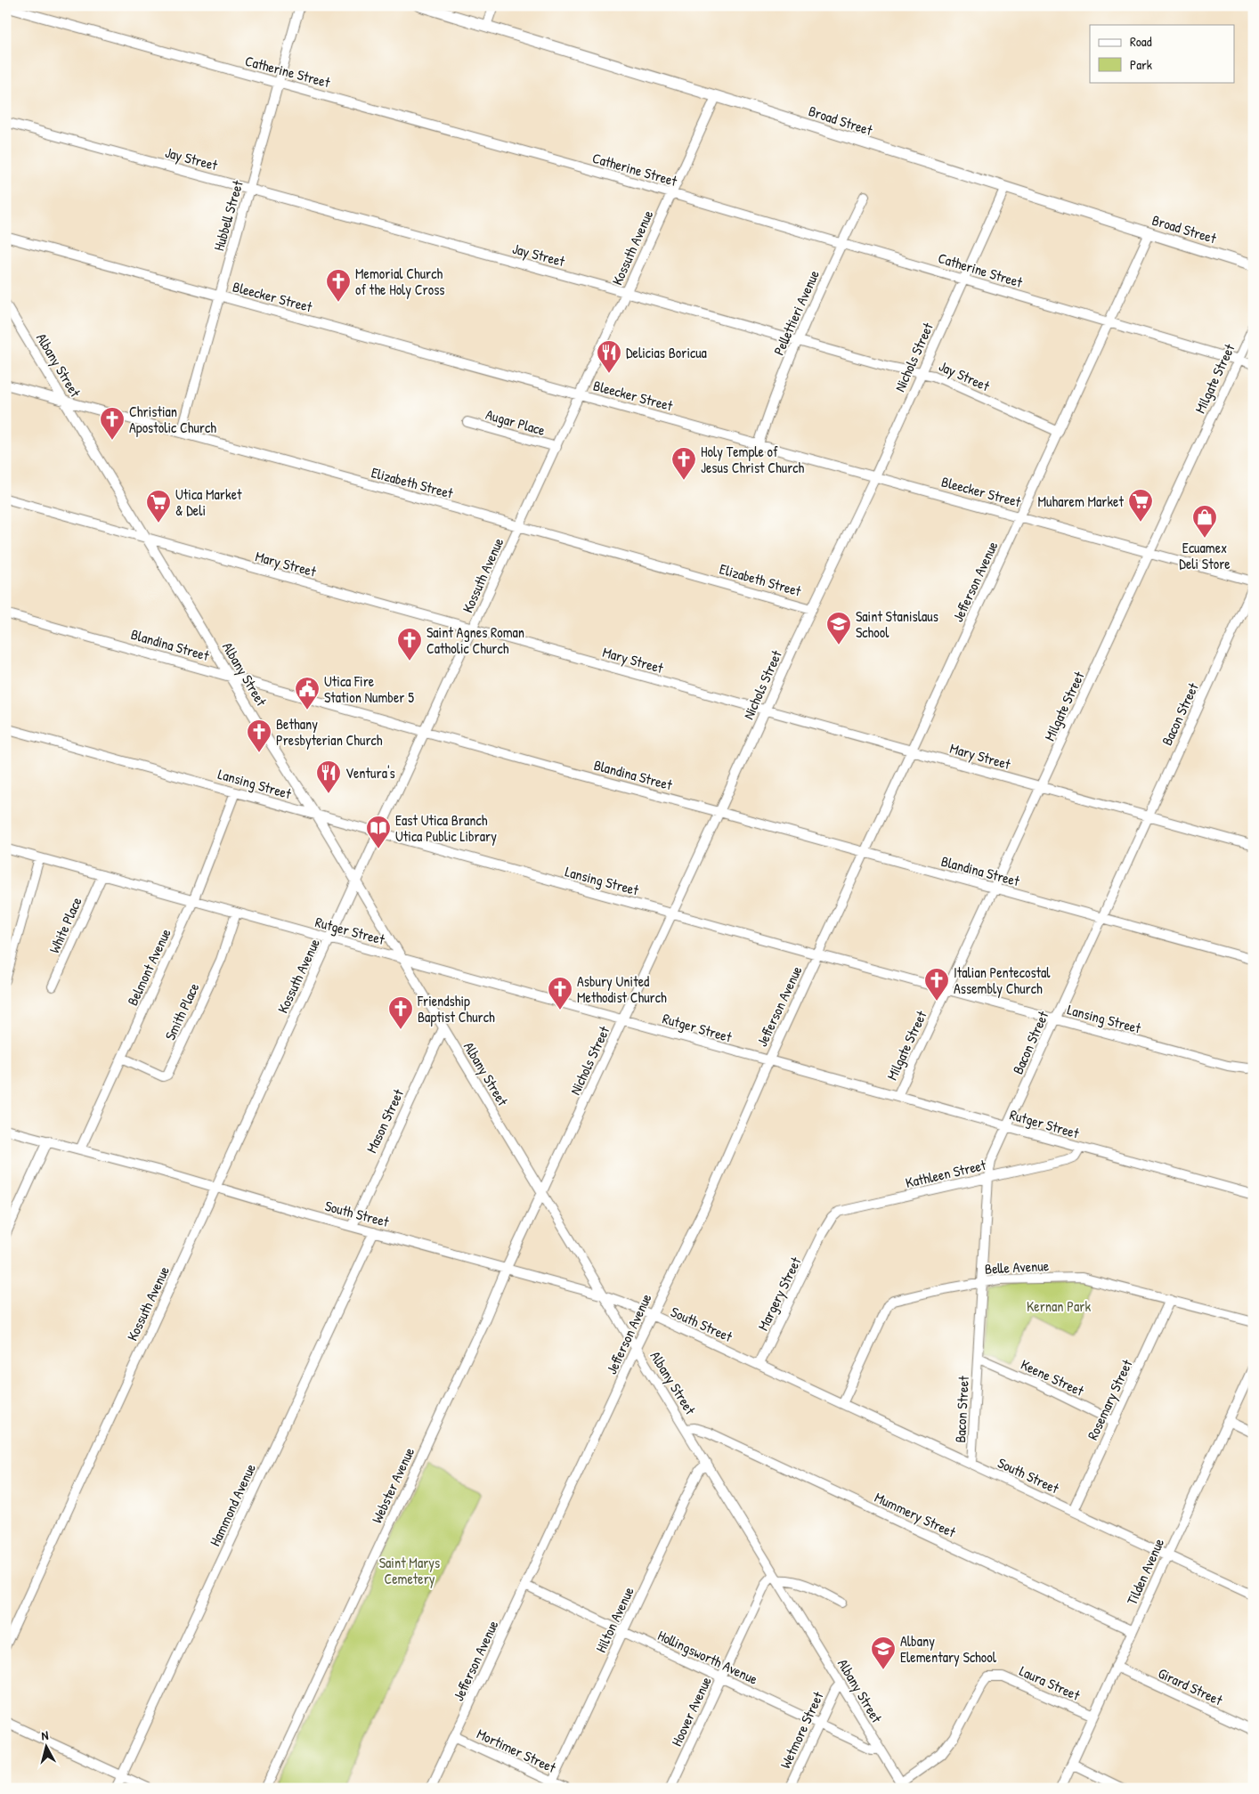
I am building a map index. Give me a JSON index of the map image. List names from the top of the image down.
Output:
{
  "streets": {
    "main road": ["Broad Street"],
    "street": [
      "Catherine Street",
      "Jay Street",
      "Hubbell Street",
      "Kossuth Avenue",
      "Bleecker Street",
      "Pellettieri Avenue",
      "Nichols Street",
      "Albany Street",
      "Milgate Street",
      "Augar Place",
      "Elizabeth Street",
      "Mary Street",
      "Jefferson Avenue",
      "Blandina Street",
      "Bacon Street",
      "Lansing Street",
      "White Place",
      "Rutger Street",
      "Belmont Avenue",
      "Smith Place",
      "Mason Street",
      "Kathleen Street",
      "South Street",
      "Belle Avenue",
      "Margery Street",
      "Keene Street",
      "Rosemary Street",
      "Webster Avenue",
      "Hammond Avenue",
      "Mummery Street",
      "Tilden Avenue",
      "Hilton Avenue",
      "Hollingsworth Avenue",
      "Laura Street",
      "Girard Street",
      "Hoover Avenue",
      "Wetmore Street",
      "Mortimer Street"
    ]
  },
  "crossings": [
    ["Catherine Street", "Hubbell Street"],
    ["Catherine Street", "Kossuth Avenue"],
    ["Catherine Street", "Pellettieri Avenue"],
    ["Catherine Street", "Nichols Street"],
    ["Catherine Street", "Milgate Street"],
    ["Catherine Street", "Jefferson Avenue"],
    ["Broad Street", "Kossuth Avenue"],
    ["Broad Street", "Nichols Street"],
    ["Broad Street", "Jefferson Avenue"],
    ["Jay Street", "Hubbell Street"],
    ["Jay Street", "Kossuth Avenue"],
    ["Jay Street", "Pellettieri Avenue"],
    ["Jay Street", "Nichols Street"],
    ["Jay Street", "Jefferson Avenue"],
    ["Hubbell Street", "Bleecker Street"],
    ["Hubbell Street", "Elizabeth Street"],
    ["Kossuth Avenue", "Bleecker Street"],
    ["Kossuth Avenue", "Albany Street"],
    ["Kossuth Avenue", "Augar Place"],
    ["Kossuth Avenue", "Elizabeth Street"],
    ["Kossuth Avenue", "Mary Street"],
    ["Kossuth Avenue", "Blandina Street"],
    ["Kossuth Avenue", "Lansing Street"],
    ["Kossuth Avenue", "Rutger Street"],
    ["Kossuth Avenue", "South Street"],
    ["Bleecker Street", "Pellettieri Avenue"],
    ["Bleecker Street", "Nichols Street"],
    ["Bleecker Street", "Milgate Street"],
    ["Bleecker Street", "Jefferson Avenue"],
    ["Nichols Street", "Albany Street"],
    ["Nichols Street", "Elizabeth Street"],
    ["Nichols Street", "Mary Street"],
    ["Nichols Street", "Blandina Street"],
    ["Nichols Street", "Lansing Street"],
    ["Nichols Street", "Rutger Street"],
    ["Nichols Street", "Webster Avenue"],
    ["Albany Street", "Elizabeth Street"],
    ["Albany Street", "Mary Street"],
    ["Albany Street", "Jefferson Avenue"],
    ["Albany Street", "Blandina Street"],
    ["Albany Street", "Lansing Street"],
    ["Albany Street", "Rutger Street"],
    ["Albany Street", "Mason Street"],
    ["Albany Street", "South Street"],
    ["Albany Street", "Webster Avenue"],
    ["Albany Street", "Mummery Street"],
    ["Albany Street", "Hilton Avenue"],
    ["Albany Street", "Hollingsworth Avenue"],
    ["Albany Street", "Laura Street"],
    ["Albany Street", "Hoover Avenue"],
    ["Albany Street", "Wetmore Street"],
    ["Milgate Street", "Mary Street"],
    ["Milgate Street", "Blandina Street"],
    ["Milgate Street", "Lansing Street"],
    ["Milgate Street", "Rutger Street"],
    ["Mary Street", "Jefferson Avenue"],
    ["Mary Street", "Bacon Street"],
    ["Jefferson Avenue", "Blandina Street"],
    ["Jefferson Avenue", "Lansing Street"],
    ["Jefferson Avenue", "Rutger Street"],
    ["Jefferson Avenue", "South Street"],
    ["Jefferson Avenue", "Hollingsworth Avenue"],
    ["Jefferson Avenue", "Mortimer Street"],
    ["Blandina Street", "Bacon Street"],
    ["Bacon Street", "Lansing Street"],
    ["Bacon Street", "Rutger Street"],
    ["Bacon Street", "Kathleen Street"],
    ["Bacon Street", "South Street"],
    ["Bacon Street", "Belle Avenue"],
    ["Bacon Street", "Keene Street"],
    ["Lansing Street", "Belmont Avenue"],
    ["White Place", "Rutger Street"],
    ["Rutger Street", "Belmont Avenue"],
    ["Rutger Street", "Smith Place"],
    ["Rutger Street", "Kathleen Street"],
    ["Belmont Avenue", "Smith Place"],
    ["Belmont Avenue", "South Street"],
    ["Mason Street", "South Street"],
    ["Kathleen Street", "Margery Street"],
    ["South Street", "Belle Avenue"],
    ["South Street", "Margery Street"],
    ["South Street", "Rosemary Street"],
    ["South Street", "Webster Avenue"],
    ["South Street", "Hammond Avenue"],
    ["South Street", "Tilden Avenue"],
    ["Belle Avenue", "Rosemary Street"],
    ["Keene Street", "Rosemary Street"],
    ["Mummery Street", "Tilden Avenue"],
    ["Tilden Avenue", "Laura Street"],
    ["Tilden Avenue", "Girard Street"],
    ["Hilton Avenue", "Hollingsworth Avenue"],
    ["Hilton Avenue", "Mortimer Street"],
    ["Hollingsworth Avenue", "Hoover Avenue"],
    ["Hollingsworth Avenue", "Wetmore Street"]
  ],
  "parks": ["Kernan Park", "Saint Marys Cemetery"],
  "places": {
    "church": [
      "Memorial Church of the Holy Cross",
      "Christian Apostolic Church",
      "Holy Temple of Jesus Christ Church",
      "Saint Agnes Roman Catholic Church",
      "Bethany Presbyterian Church",
      "Italian Pentecostal Assembly Church",
      "Asbury United Methodist Church",
      "Friendship Baptist Church"
    ],
    "restaurant": ["Delicias Boricua", "Ventura's"],
    "supermarket": ["Muharem Market", "Utica Market & Deli"],
    "shop": ["Ecuamex Deli Store"],
    "school or university": ["Saint Stanislaus School", "Albany Elementary School"],
    "public building": ["Utica Fire Station Number 5"],
    "library": ["East Utica Branch Utica Public Library"]
  },
  "legend": ["Road", "Park"],
  "north": "top"
}
